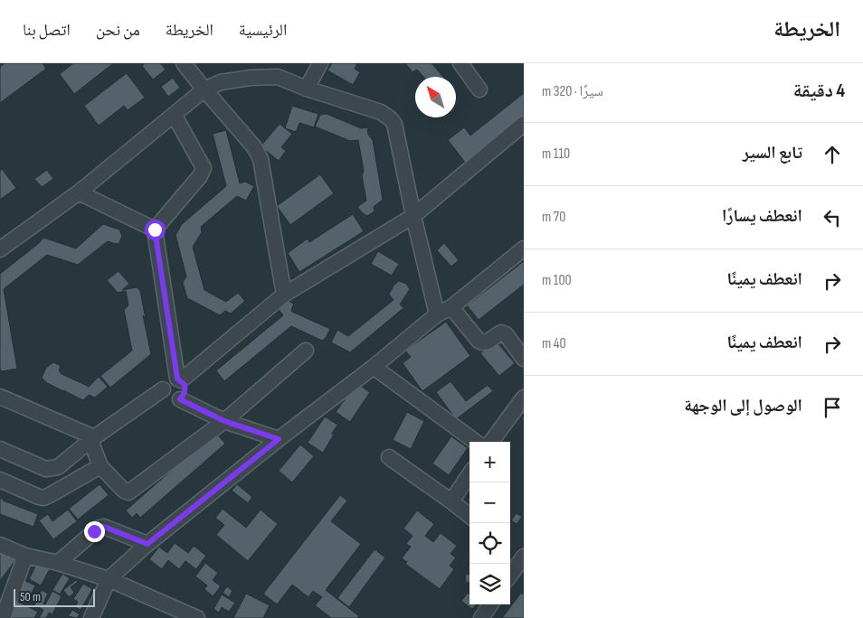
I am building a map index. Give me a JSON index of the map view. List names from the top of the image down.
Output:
{
  "scale_bar": "50 m",
  "north": "top left",
  "page": {
    "header": "الخريطة",
    "nav": [
      "الرئيسية",
      "الخريطة",
      "من نحن",
      "اتصل بنا"
    ],
    "heading": ["4 دقيقة", "سيرًا · 320 m"],
    "list": [
      ["تابع السير", "110 m"],
      ["انعطف يسارًا", "70 m"],
      ["انعطف يمينًا", "100 m"],
      ["انعطف يمينًا", "40 m"],
      "الوصول إلى الوجهة"
    ],
    "map_buttons": ["+", "−"],
    "scale": "50 m"
  }
}
